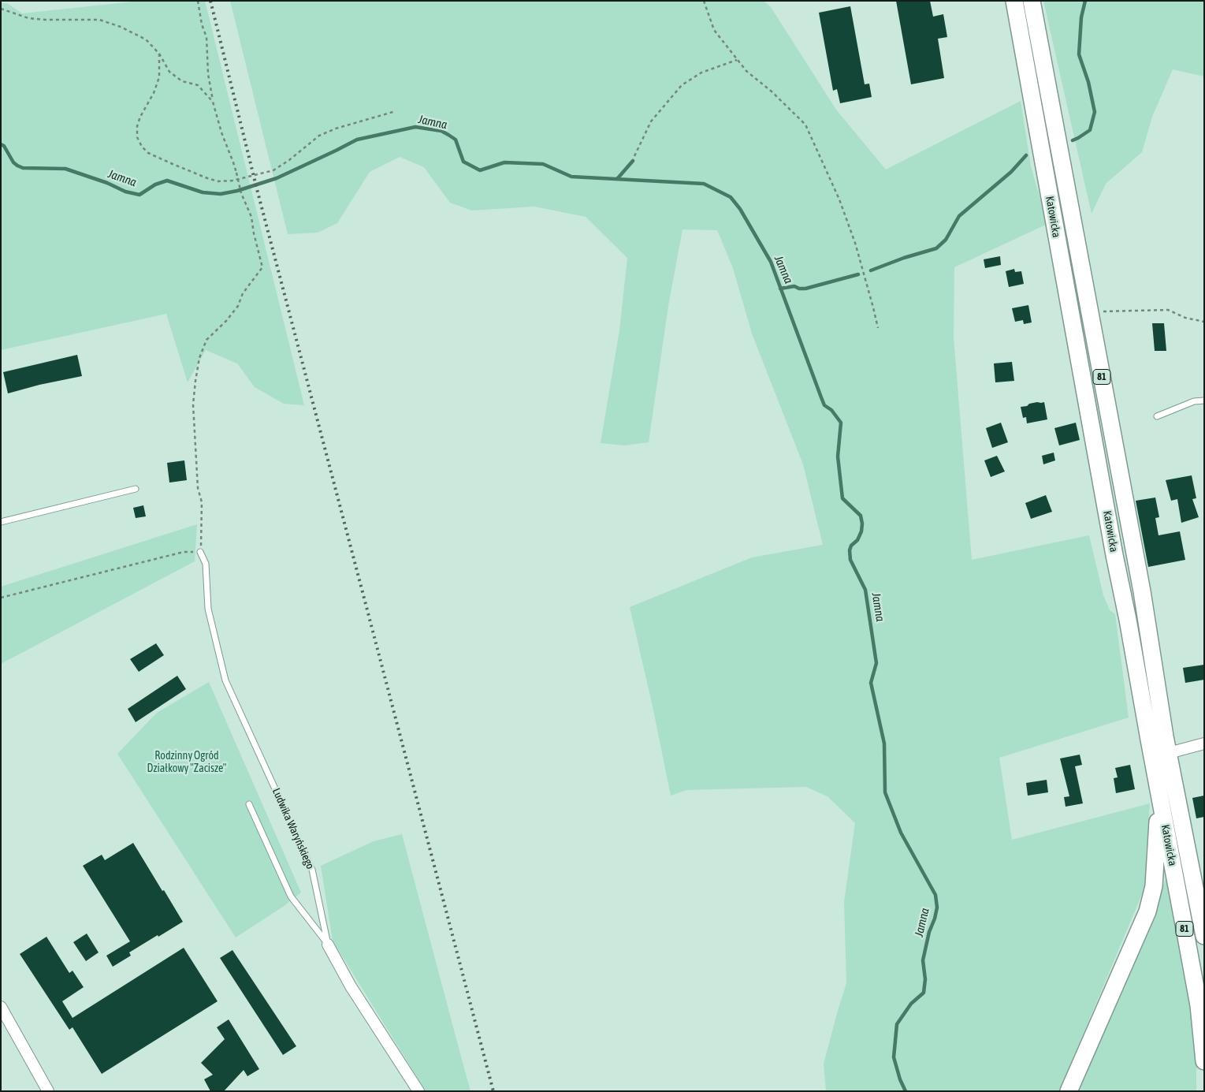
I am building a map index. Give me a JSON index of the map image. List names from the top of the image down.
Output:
{
  "streets": {
    "main road": ["Katowicka", "81"],
    "street": ["Ludwika Waryńskiego"]
  },
  "water": ["Jamna"],
  "parks": ["Rodzinny Ogród Działkowy \"Zacisze\""]
}
